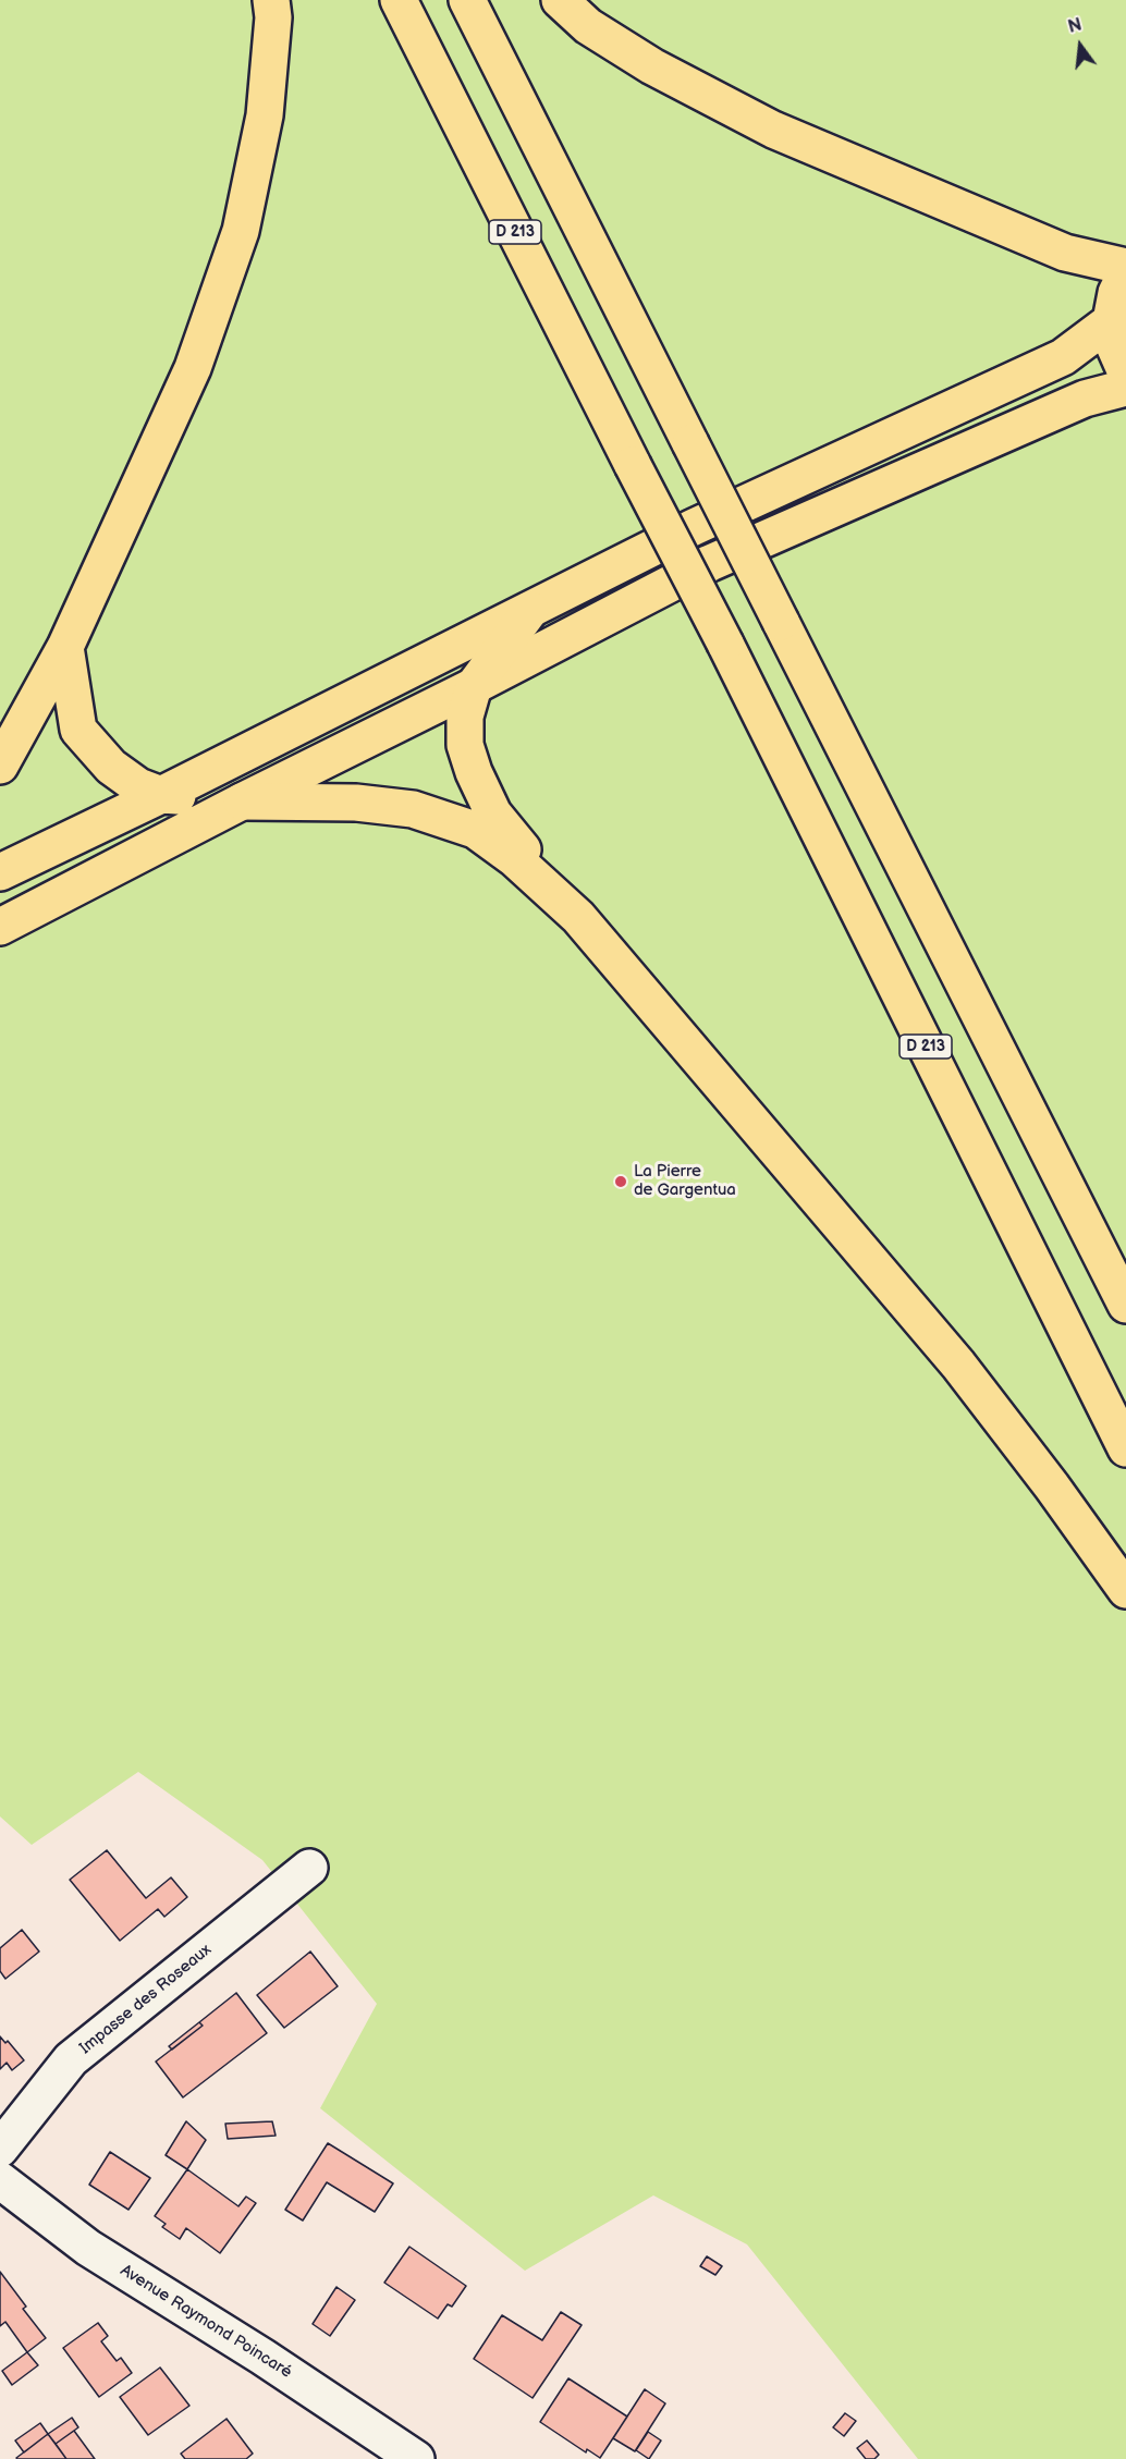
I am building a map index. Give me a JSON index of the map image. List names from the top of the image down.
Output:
{
  "streets": {
    "main road": ["D 213"],
    "street": ["Impasse des Roseaux", "Avenue Raymond Poincaré"]
  },
  "places": ["La Pierre de Gargentua"],
  "north": "top"
}
